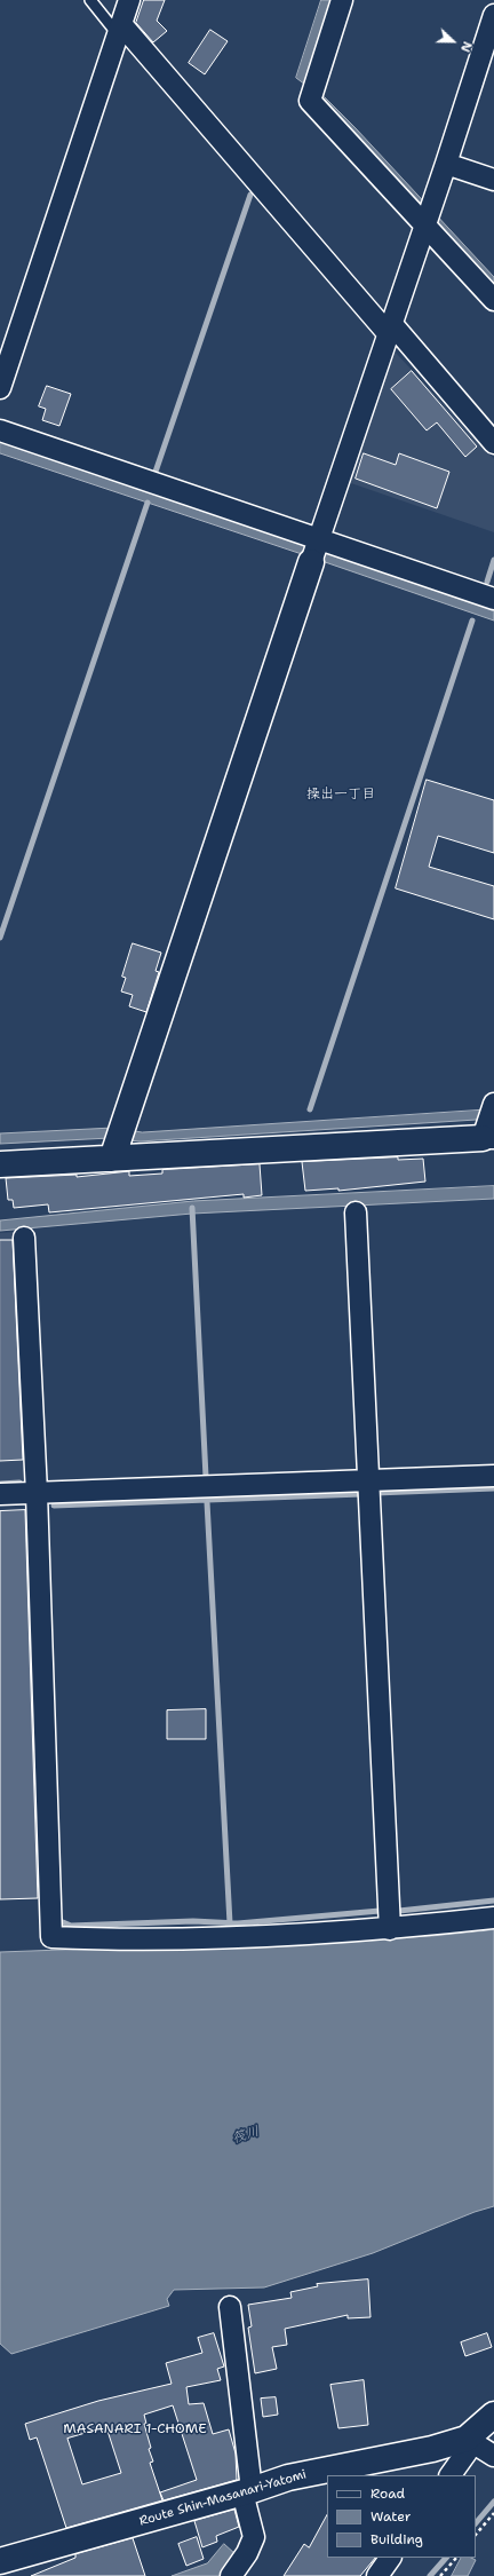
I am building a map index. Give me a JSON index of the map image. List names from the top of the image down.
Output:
{
  "streets": {
    "street": ["Route Shin-Masanari-Yatomi"]
  },
  "districts": ["操出一丁目", "MASANARI 1-CHOME"],
  "water": ["筏川"],
  "legend": ["Road", "Water", "Building"],
  "north": "right"
}
